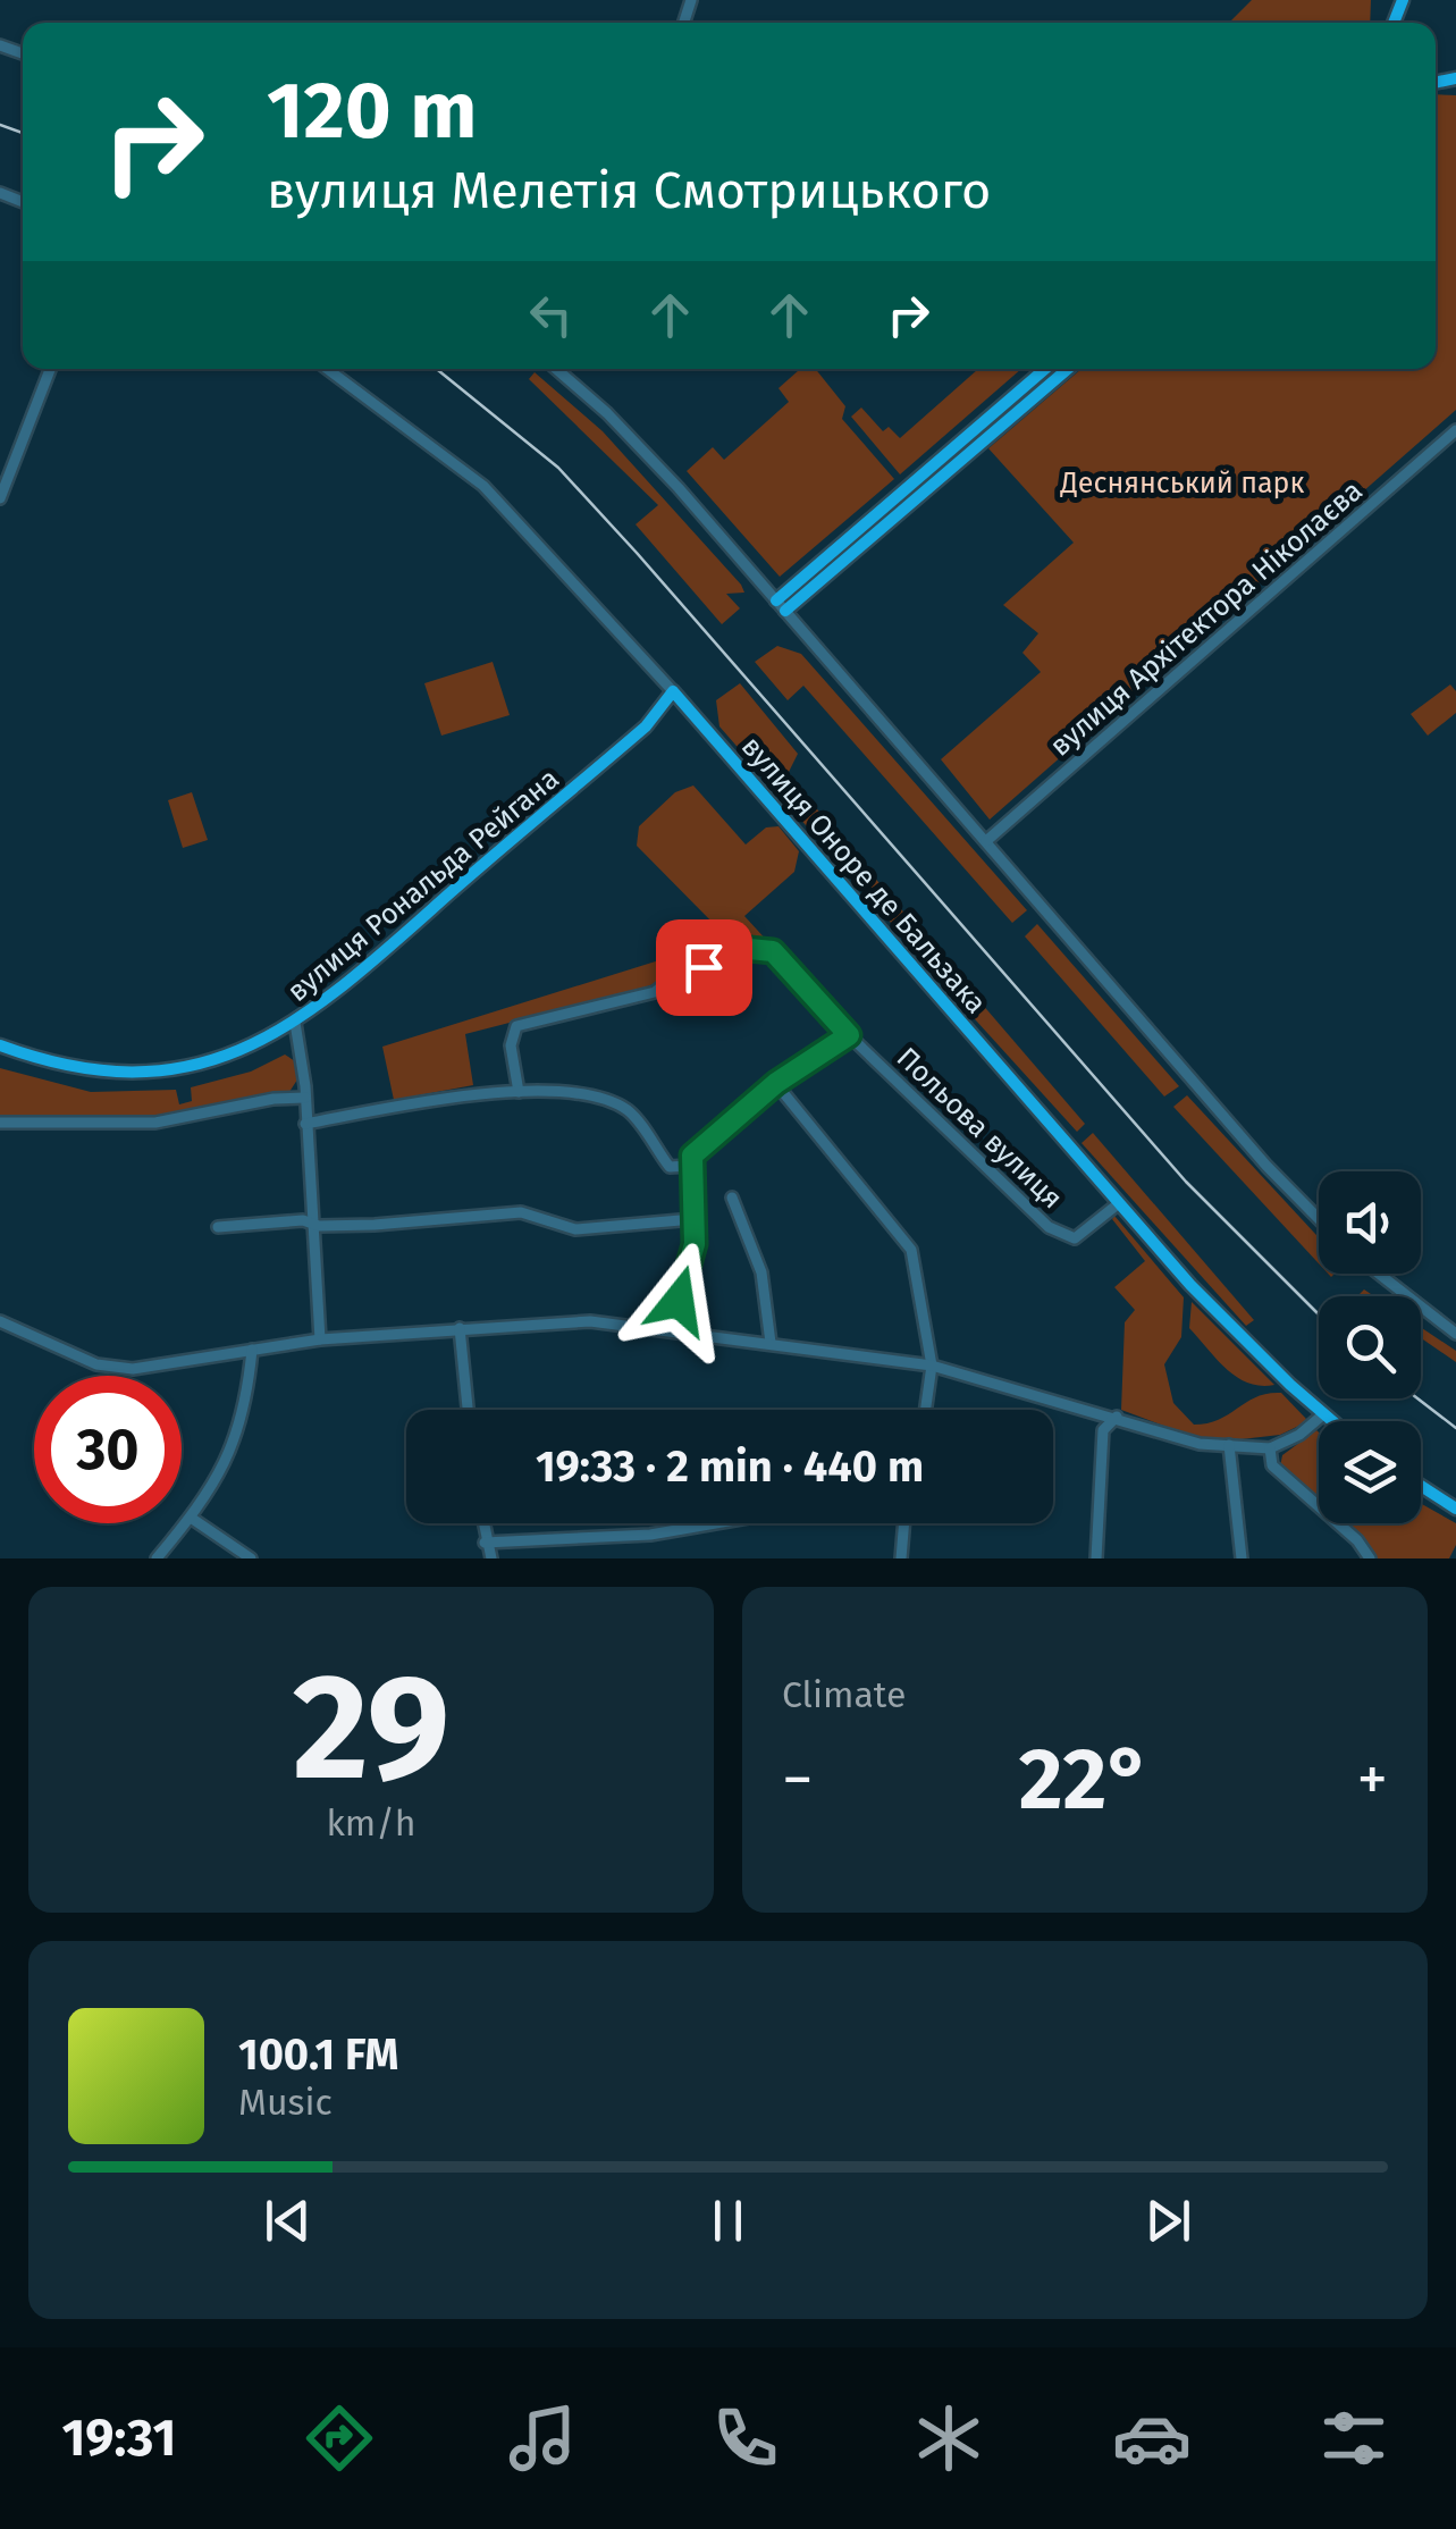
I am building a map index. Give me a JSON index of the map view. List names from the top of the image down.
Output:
{
  "streets": {
    "main road": ["вулиця Оноре де Бальзака", "вулиця Рональда Рейгана"],
    "street": ["вулиця Архітектора Ніколаєва", "Польова вулиця"]
  },
  "crossings": [
    ["вулиця Оноре де Бальзака", "вулиця Рональда Рейгана"],
    ["вулиця Оноре де Бальзака", "Польова вулиця"]
  ],
  "parks": ["Деснянський парк"],
  "page": {
    "turn": ["120 m", "вулиця Мелетія Смотрицького"],
    "limit": "30",
    "trip": "19:33 · 2 min · 440 m",
    "tile": [
      ["29", "km/h"],
      "Climate"
    ],
    "heat": ["−", "22°", "+"],
    "song": ["100.1 FM", "Music"],
    "tabs": "19:31"
  }
}
